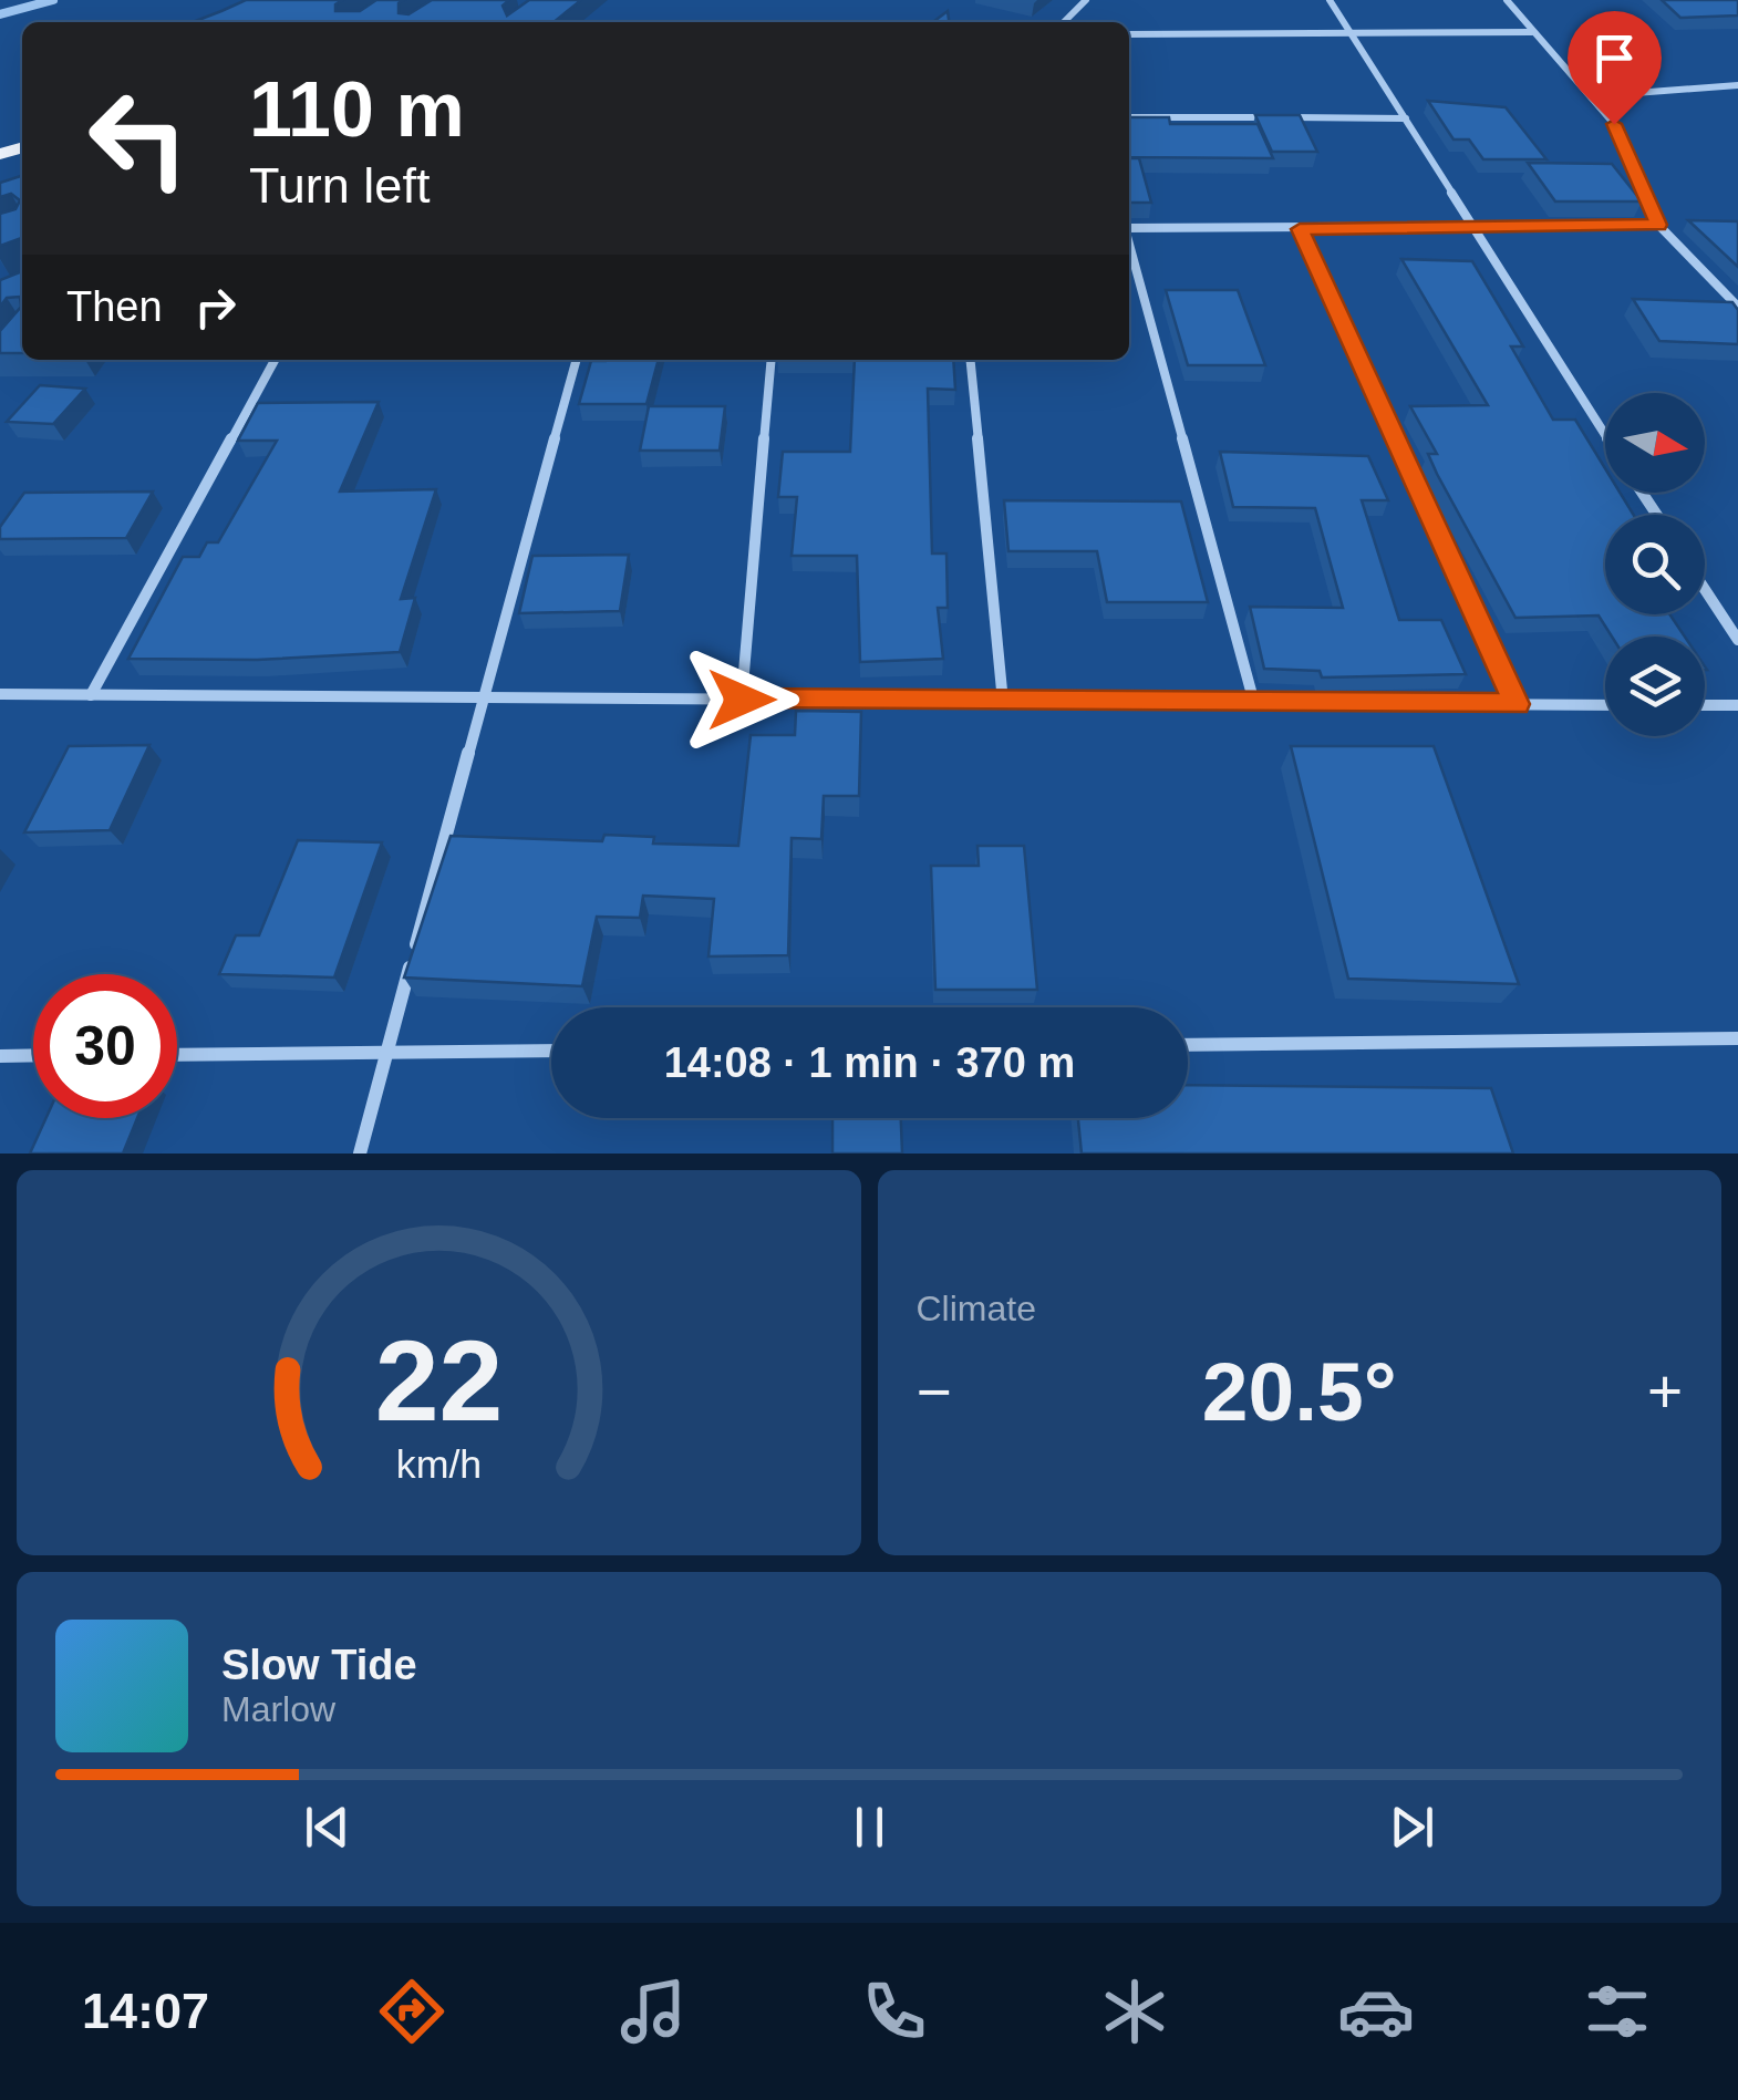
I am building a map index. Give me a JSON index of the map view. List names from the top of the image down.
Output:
{
  "north": "right",
  "page": {
    "turn": ["110 m", "Turn left"],
    "then": "Then",
    "limit": "30",
    "trip": "14:08 · 1 min · 370 m",
    "tile": "Climate",
    "heat": ["−", "20.5°", "+"],
    "song": ["Slow Tide", "Marlow"],
    "tabs": "14:07",
    "gauge": ["22", "km/h"]
  }
}
